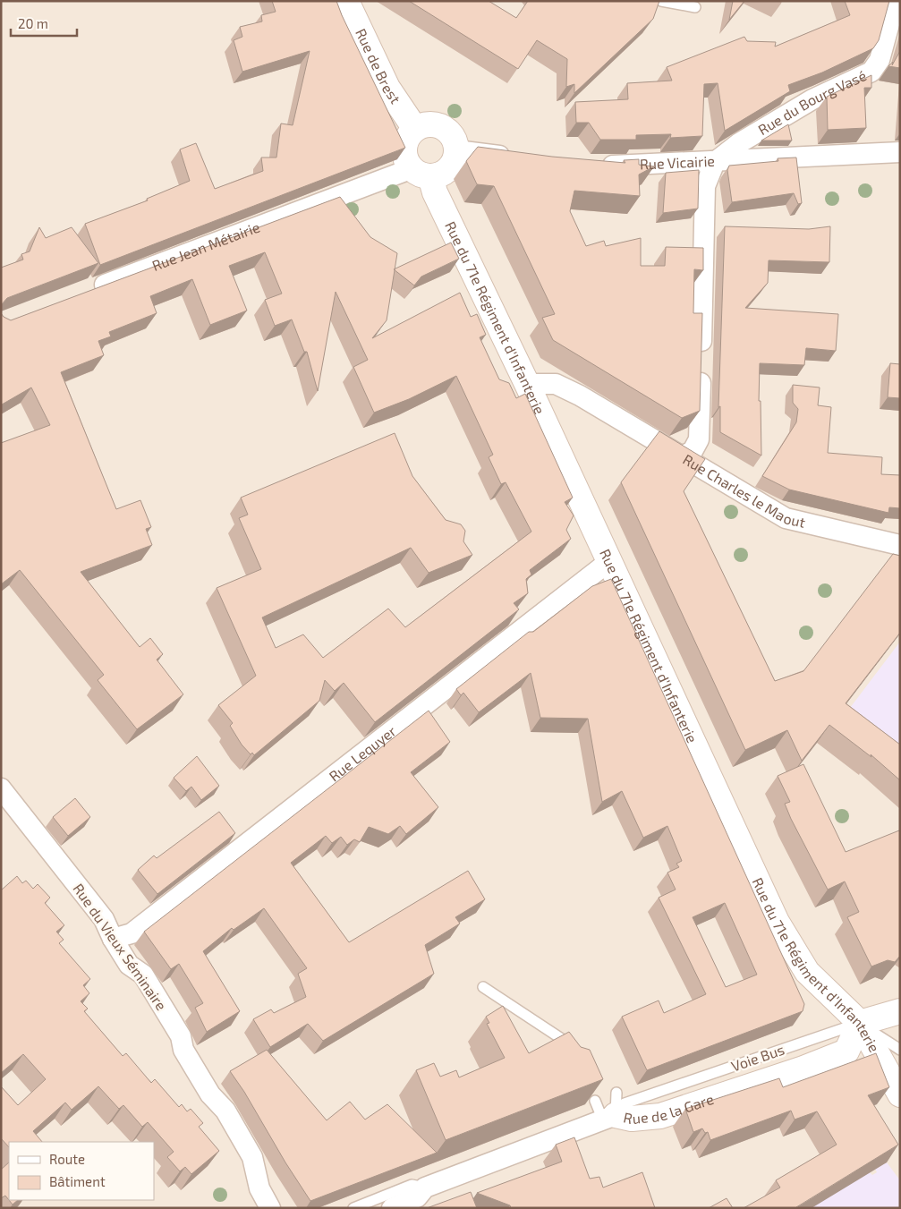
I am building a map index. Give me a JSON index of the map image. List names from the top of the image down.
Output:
{
  "streets": {
    "main road": ["Rue de Brest", "Rue du 71e Régiment d'Infanterie", "Rue de la Gare"],
    "street": [
      "Rue du Bourg Vasé",
      "Rue Vicairie",
      "Rue Jean Métairie",
      "Rue Charles le Maout",
      "Rue Lequyer",
      "Rue du Vieux Séminaire"
    ]
  },
  "crossings": [
    ["Rue de Brest", "Rue Jean Métairie"],
    ["Rue de Brest", "Rue du 71e Régiment d'Infanterie"],
    ["Rue du Bourg Vasé", "Rue Vicairie"],
    ["Rue Jean Métairie", "Rue du 71e Régiment d'Infanterie"],
    ["Rue du 71e Régiment d'Infanterie", "Rue Charles le Maout"],
    ["Rue du 71e Régiment d'Infanterie", "Rue Lequyer"],
    ["Rue du 71e Régiment d'Infanterie", "Rue de la Gare"],
    ["Rue Lequyer", "Rue du Vieux Séminaire"]
  ],
  "legend": ["Route", "Bâtiment"],
  "scale_bar": "20 m"
}
